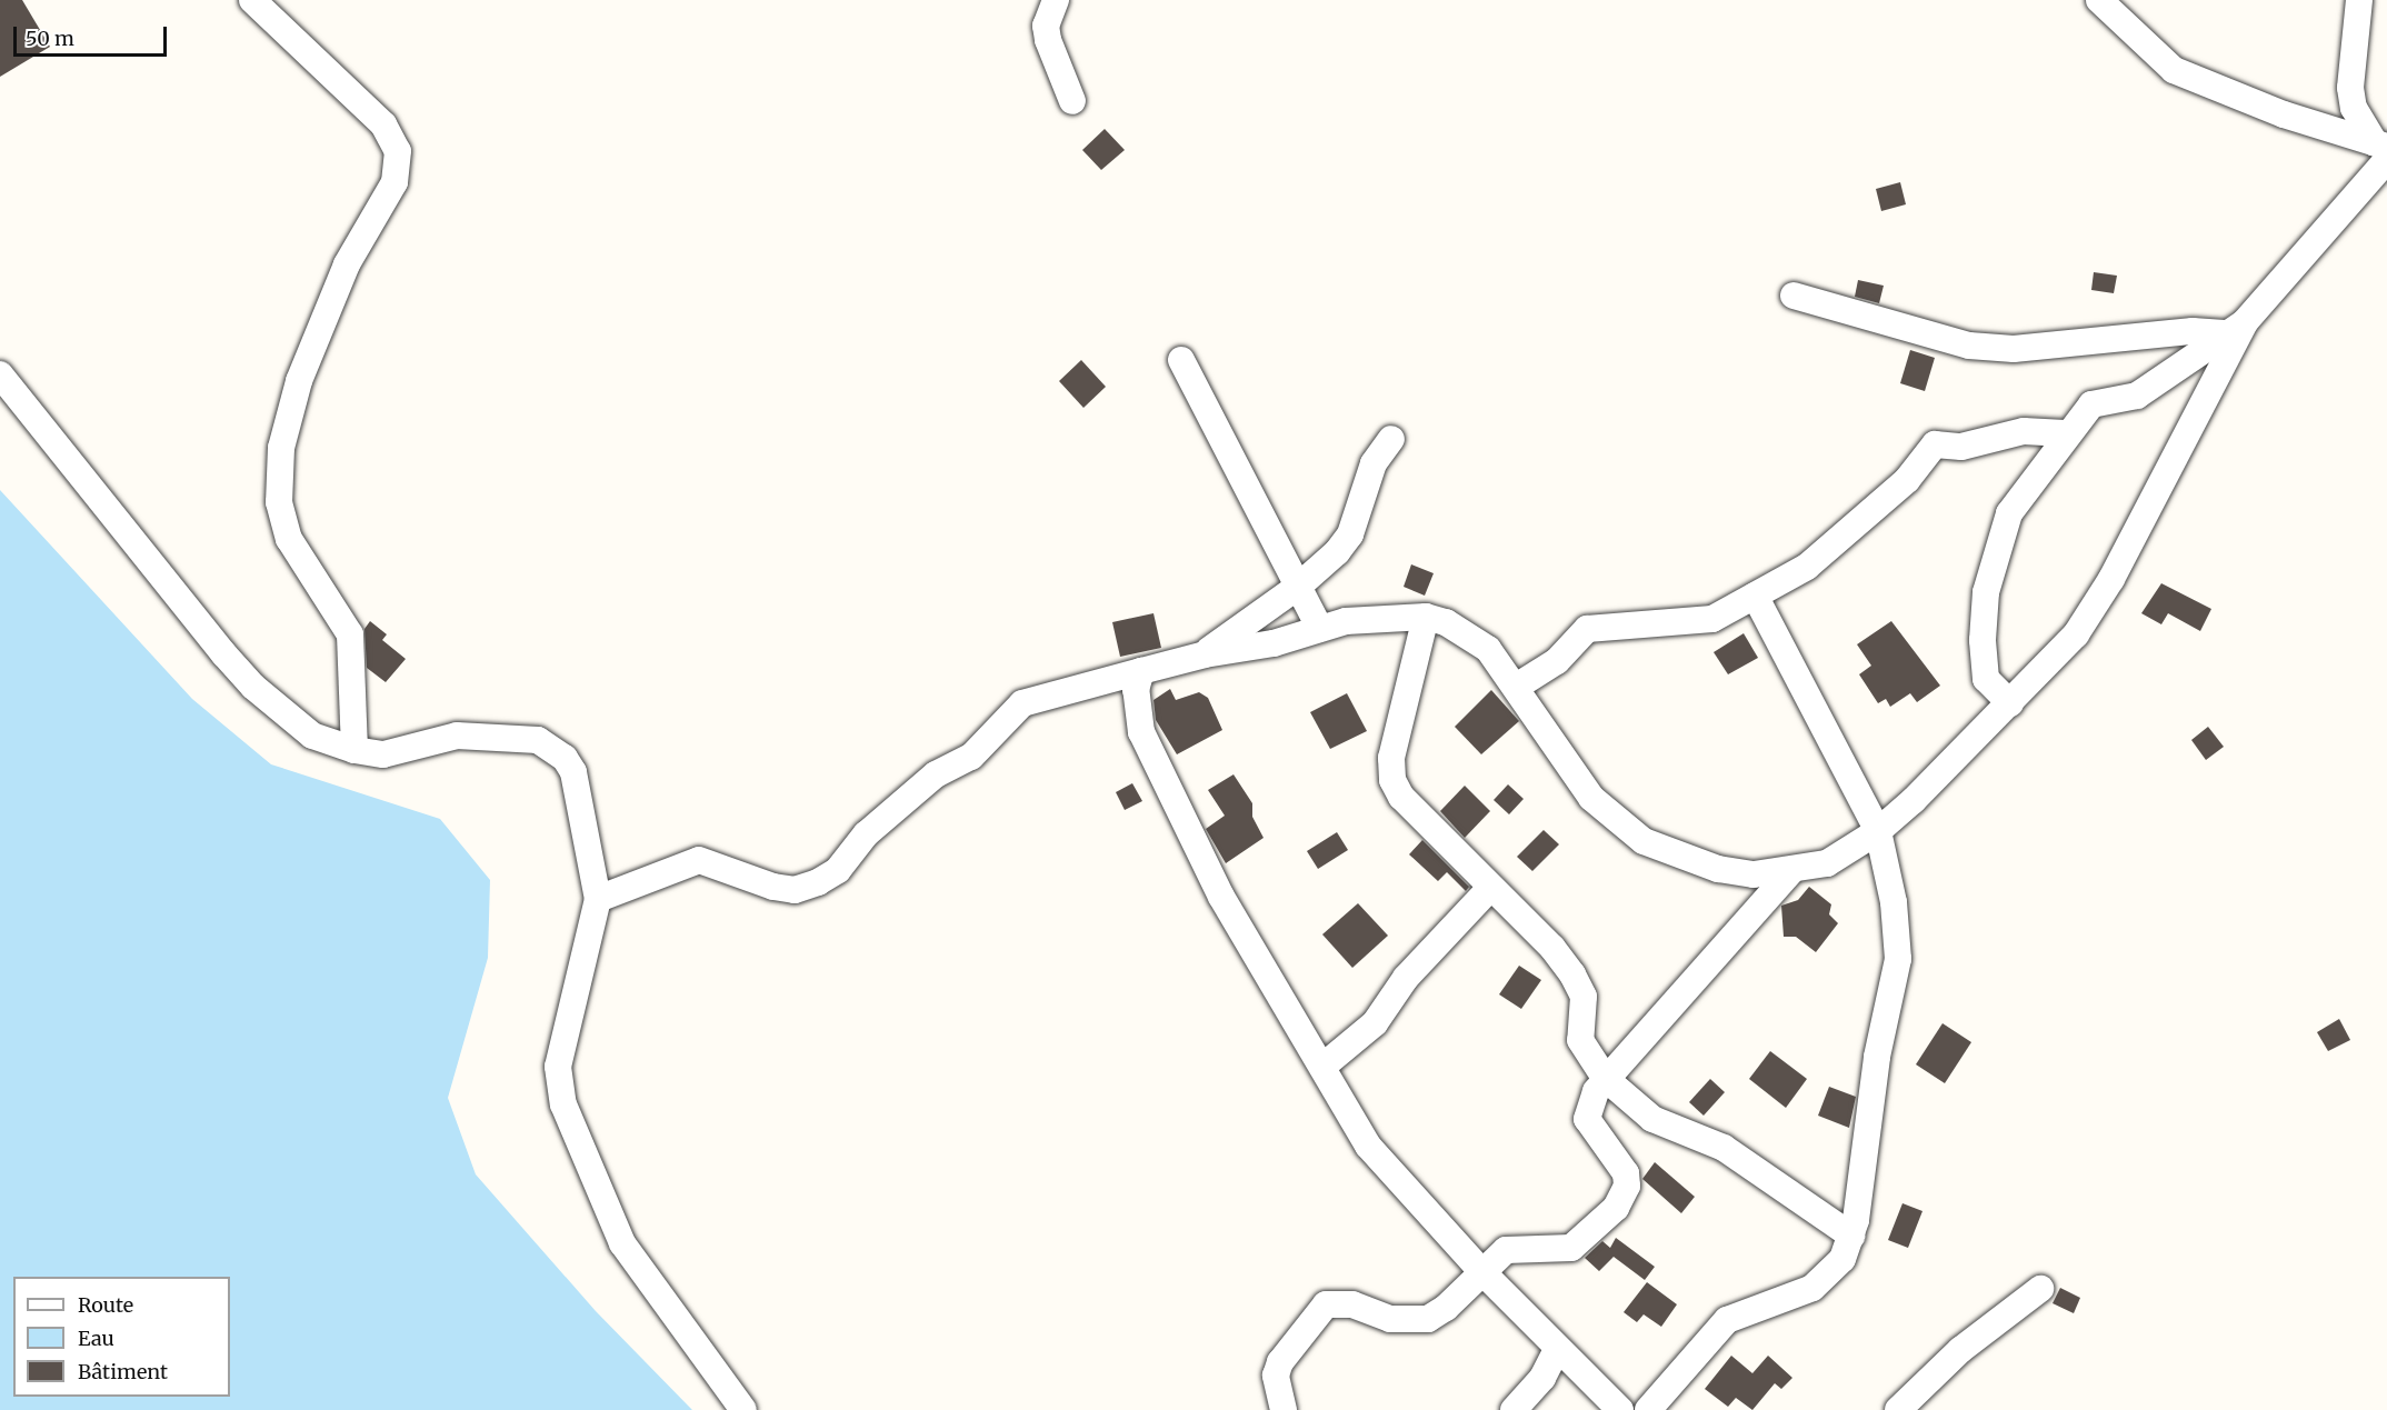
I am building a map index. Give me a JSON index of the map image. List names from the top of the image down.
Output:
{
  "legend": ["Route", "Eau", "Bâtiment"],
  "scale_bar": "50 m"
}
